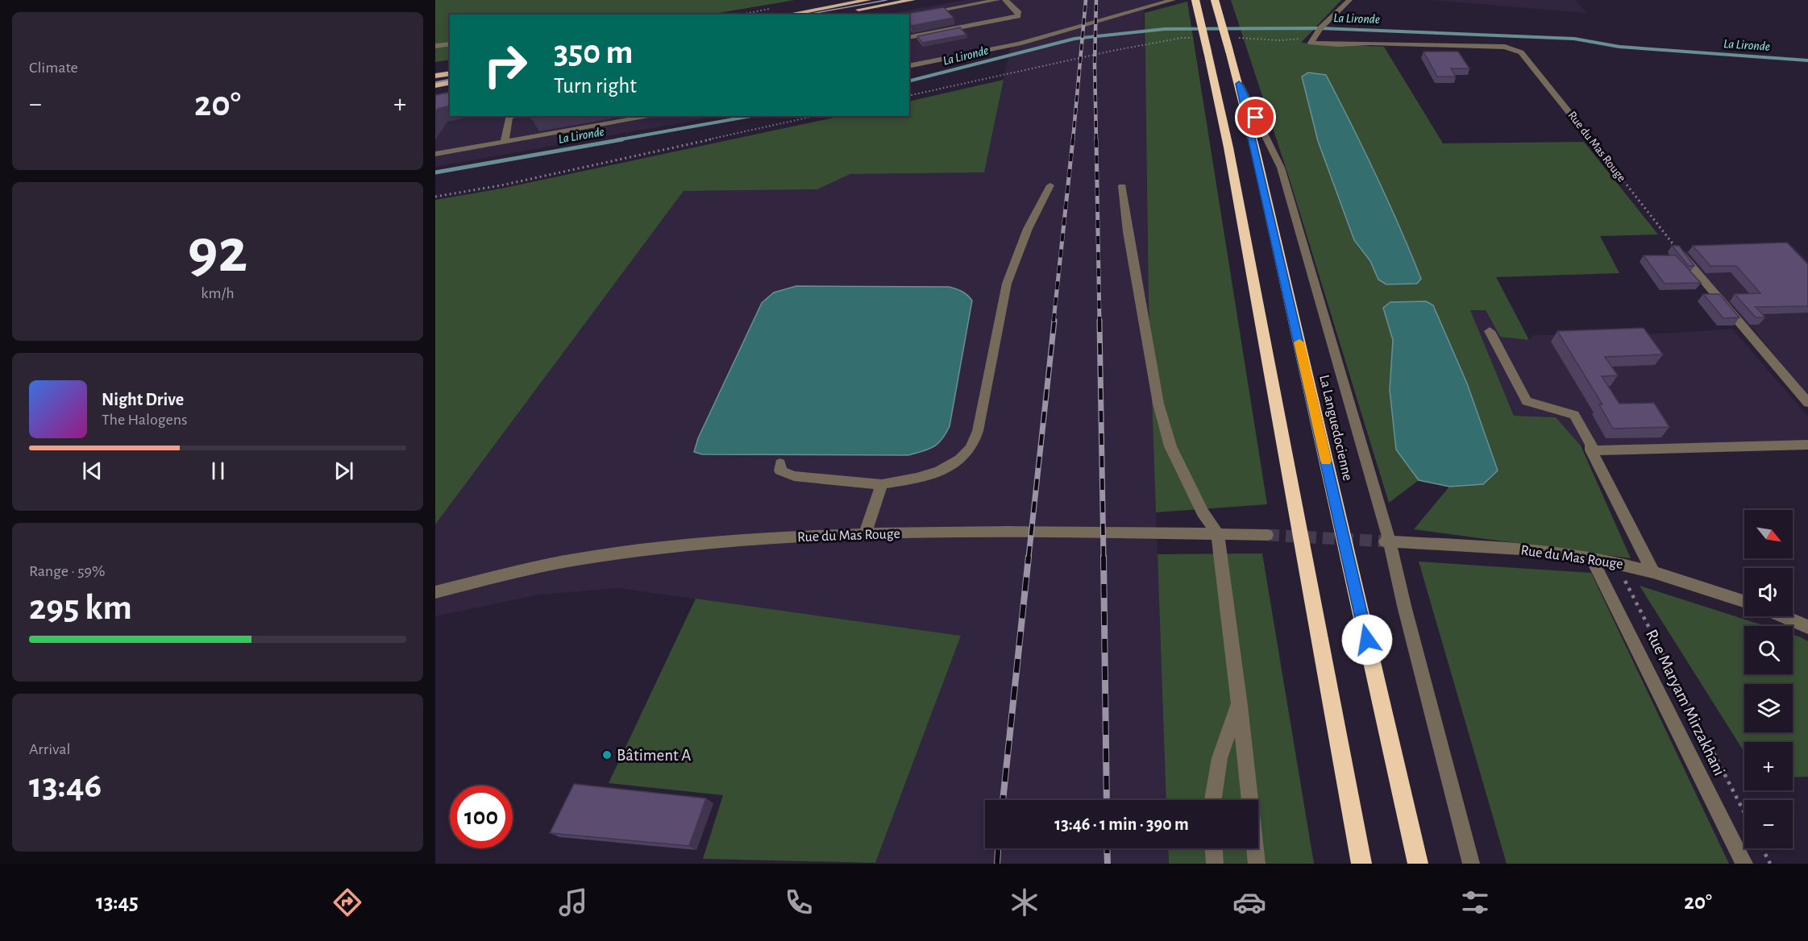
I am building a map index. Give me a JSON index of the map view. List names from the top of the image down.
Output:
{
  "streets": {
    "highway": ["La Languedocienne"],
    "street": ["Rue du Mas Rouge", "Rue Maryam Mirzakhani"]
  },
  "crossings": [
    ["Rue du Mas Rouge", "Rue Maryam Mirzakhani"]
  ],
  "water": ["La Lironde"],
  "places": ["Bâtiment A"],
  "north": "bottom right",
  "page": {
    "tile": [
      "Climate",
      ["92", "km/h"],
      ["Range · 59%", "295 km"],
      ["Arrival", "13:46"]
    ],
    "turn": ["350 m", "Turn right"],
    "heat": ["−", "20°", "+"],
    "song": ["Night Drive", "The Halogens"],
    "map_buttons": ["+", "−"],
    "limit": "100",
    "trip": "13:46 · 1 min · 390 m",
    "tabs": ["13:45", "20°"]
  }
}
